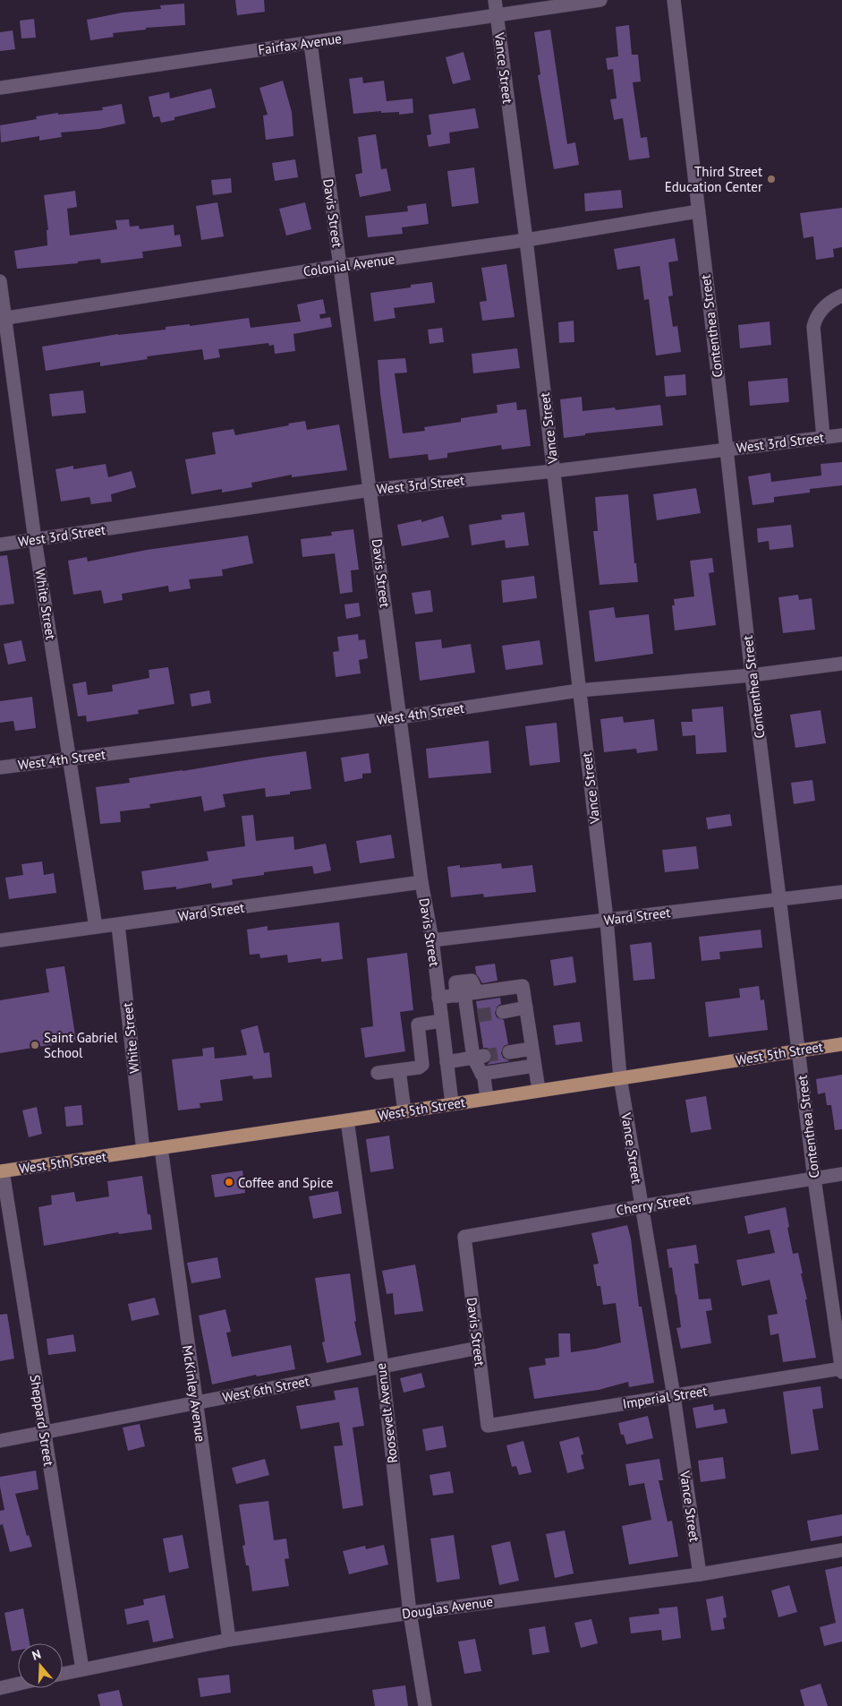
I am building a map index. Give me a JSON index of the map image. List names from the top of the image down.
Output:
{
  "streets": {
    "main road": ["West 5th Street"],
    "street": [
      "Fairfax Avenue",
      "Vance Street",
      "Davis Street",
      "Colonial Avenue",
      "Contenthea Street",
      "West 3rd Street",
      "White Street",
      "West 4th Street",
      "Ward Street",
      "Cherry Street",
      "West 6th Street",
      "McKinley Avenue",
      "Imperial Street",
      "Roosevelt Avenue",
      "Sheppard Street",
      "Douglas Avenue"
    ]
  },
  "crossings": [
    ["Fairfax Avenue", "Vance Street"],
    ["Fairfax Avenue", "Davis Street"],
    ["Vance Street", "Colonial Avenue"],
    ["Vance Street", "West 3rd Street"],
    ["Vance Street", "West 4th Street"],
    ["Vance Street", "Ward Street"],
    ["Vance Street", "West 5th Street"],
    ["Vance Street", "Cherry Street"],
    ["Vance Street", "Imperial Street"],
    ["Vance Street", "Douglas Avenue"],
    ["Davis Street", "Colonial Avenue"],
    ["Davis Street", "West 3rd Street"],
    ["Davis Street", "West 4th Street"],
    ["Davis Street", "Ward Street"],
    ["Davis Street", "West 5th Street"],
    ["Davis Street", "Cherry Street"],
    ["Davis Street", "West 6th Street"],
    ["Davis Street", "Imperial Street"],
    ["Colonial Avenue", "Contenthea Street"],
    ["Colonial Avenue", "White Street"],
    ["Contenthea Street", "West 3rd Street"],
    ["Contenthea Street", "West 4th Street"],
    ["Contenthea Street", "Ward Street"],
    ["Contenthea Street", "West 5th Street"],
    ["Contenthea Street", "Cherry Street"],
    ["Contenthea Street", "Imperial Street"],
    ["West 3rd Street", "White Street"],
    ["White Street", "West 4th Street"],
    ["White Street", "Ward Street"],
    ["White Street", "West 5th Street"],
    ["West 5th Street", "McKinley Avenue"],
    ["West 5th Street", "Roosevelt Avenue"],
    ["West 5th Street", "Sheppard Street"],
    ["West 6th Street", "McKinley Avenue"],
    ["West 6th Street", "Roosevelt Avenue"],
    ["West 6th Street", "Sheppard Street"],
    ["McKinley Avenue", "Douglas Avenue"],
    ["Roosevelt Avenue", "Douglas Avenue"],
    ["Sheppard Street", "Douglas Avenue"]
  ],
  "places": ["Third Street Education Center", "Saint Gabriel School", "Coffee and Spice"],
  "north": "top"
}
